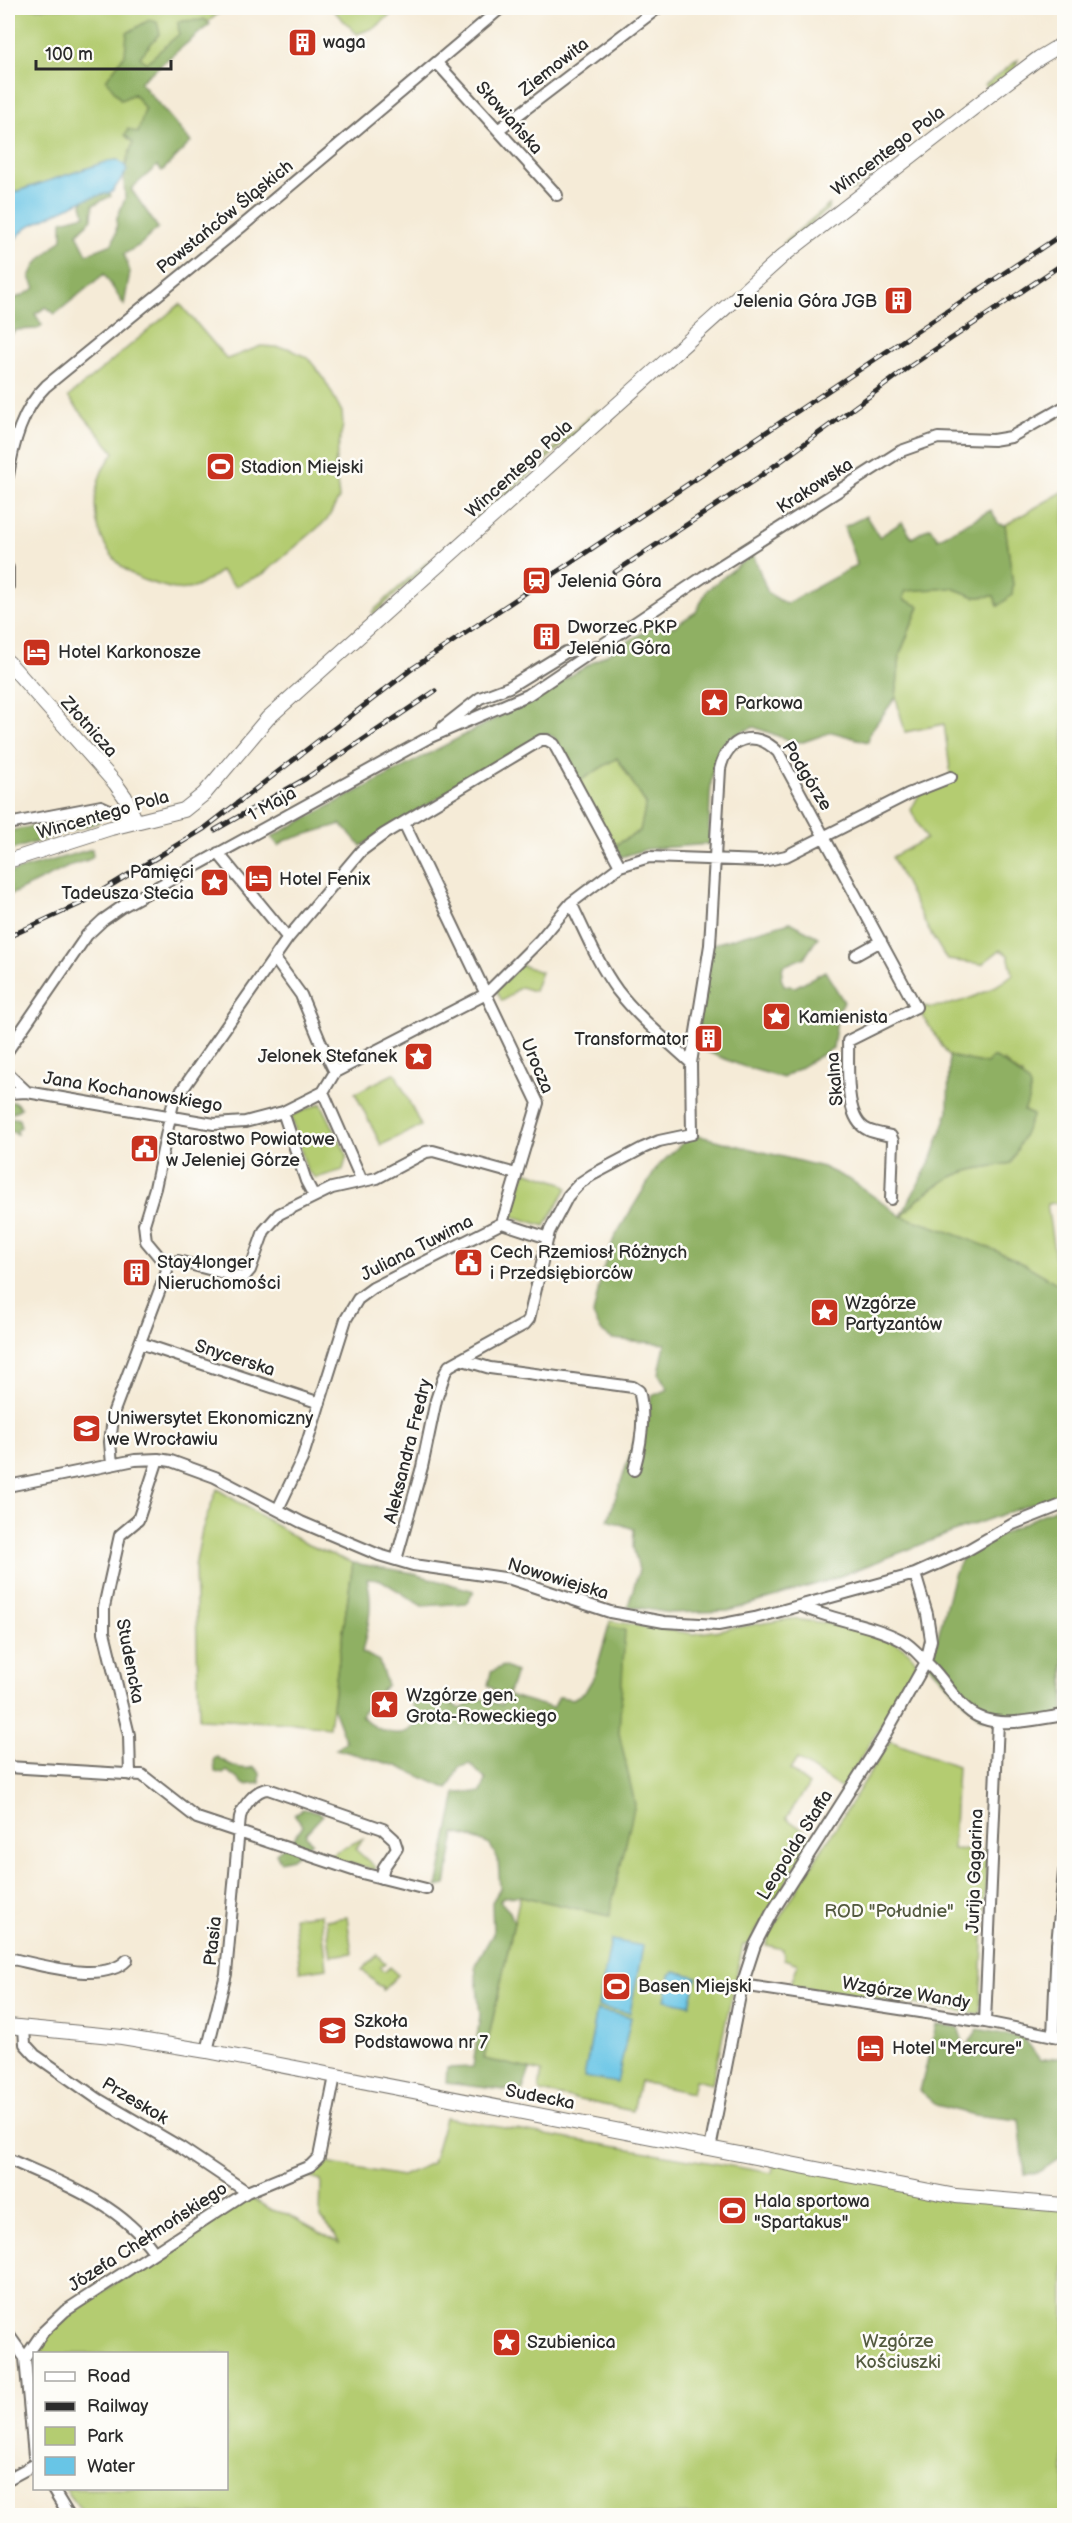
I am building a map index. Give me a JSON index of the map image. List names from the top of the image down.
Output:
{
  "streets": {
    "street": [
      "Ziemowita",
      "Słowiańska",
      "Wincentego Pola",
      "Powstańców Śląskich",
      "Krakowska",
      "Złotnicza",
      "Podgórze",
      "1 Maja",
      "Urocza",
      "Skalna",
      "Jana Kochanowskiego",
      "Juliana Tuwima",
      "Snycerska",
      "Aleksandra Fredry",
      "Nowowiejska",
      "Studencka",
      "Leopolda Staffa",
      "Jurija Gagarina",
      "Ptasia",
      "Wzgórze Wandy",
      "Sudecka",
      "Przeskok",
      "Józefa Chełmońskiego"
    ]
  },
  "crossings": [
    ["Ziemowita", "Słowiańska"],
    ["Słowiańska", "Powstańców Śląskich"],
    ["Wincentego Pola", "Złotnicza"],
    ["Krakowska", "1 Maja"],
    ["Podgórze", "Skalna"],
    ["Urocza", "Jana Kochanowskiego"],
    ["Urocza", "Juliana Tuwima"],
    ["Juliana Tuwima", "Snycerska"],
    ["Juliana Tuwima", "Nowowiejska"],
    ["Aleksandra Fredry", "Nowowiejska"],
    ["Nowowiejska", "Studencka"],
    ["Nowowiejska", "Leopolda Staffa"],
    ["Leopolda Staffa", "Wzgórze Wandy"],
    ["Leopolda Staffa", "Sudecka"],
    ["Jurija Gagarina", "Wzgórze Wandy"],
    ["Ptasia", "Sudecka"],
    ["Sudecka", "Przeskok"],
    ["Sudecka", "Józefa Chełmońskiego"],
    ["Przeskok", "Józefa Chełmońskiego"]
  ],
  "parks": ["ROD \"Południe\"", "Wzgórze Kościuszki"],
  "places": {
    "building": [
      "waga",
      "Jelenia Góra JGB",
      "Dworzec PKP Jelenia Góra",
      "Transformator",
      "Stay4longer Nieruchomości"
    ],
    "sports": ["Stadion Miejski", "Basen Miejski", "Hala sportowa \"Spartakus\""],
    "station": ["Jelenia Góra"],
    "hotel": ["Hotel Karkonosze", "Hotel Fenix", "Hotel \"Mercure\""],
    "place": [
      "Parkowa",
      "Pamięci Tadeusza Stecia",
      "Kamienista",
      "Jelonek Stefanek",
      "Wzgórze Partyzantów",
      "Wzgórze gen. Grota-Roweckiego",
      "Szubienica"
    ],
    "public building": ["Starostwo Powiatowe w Jeleniej Górze", "Cech Rzemiosł Różnych i Przedsiębiorców"],
    "school or university": ["Uniwersytet Ekonomiczny we Wrocławiu", "Szkoła Podstawowa nr 7"]
  },
  "legend": [
    "Road",
    "Railway",
    "Park",
    "Water"
  ],
  "scale_bar": "100 m"
}
